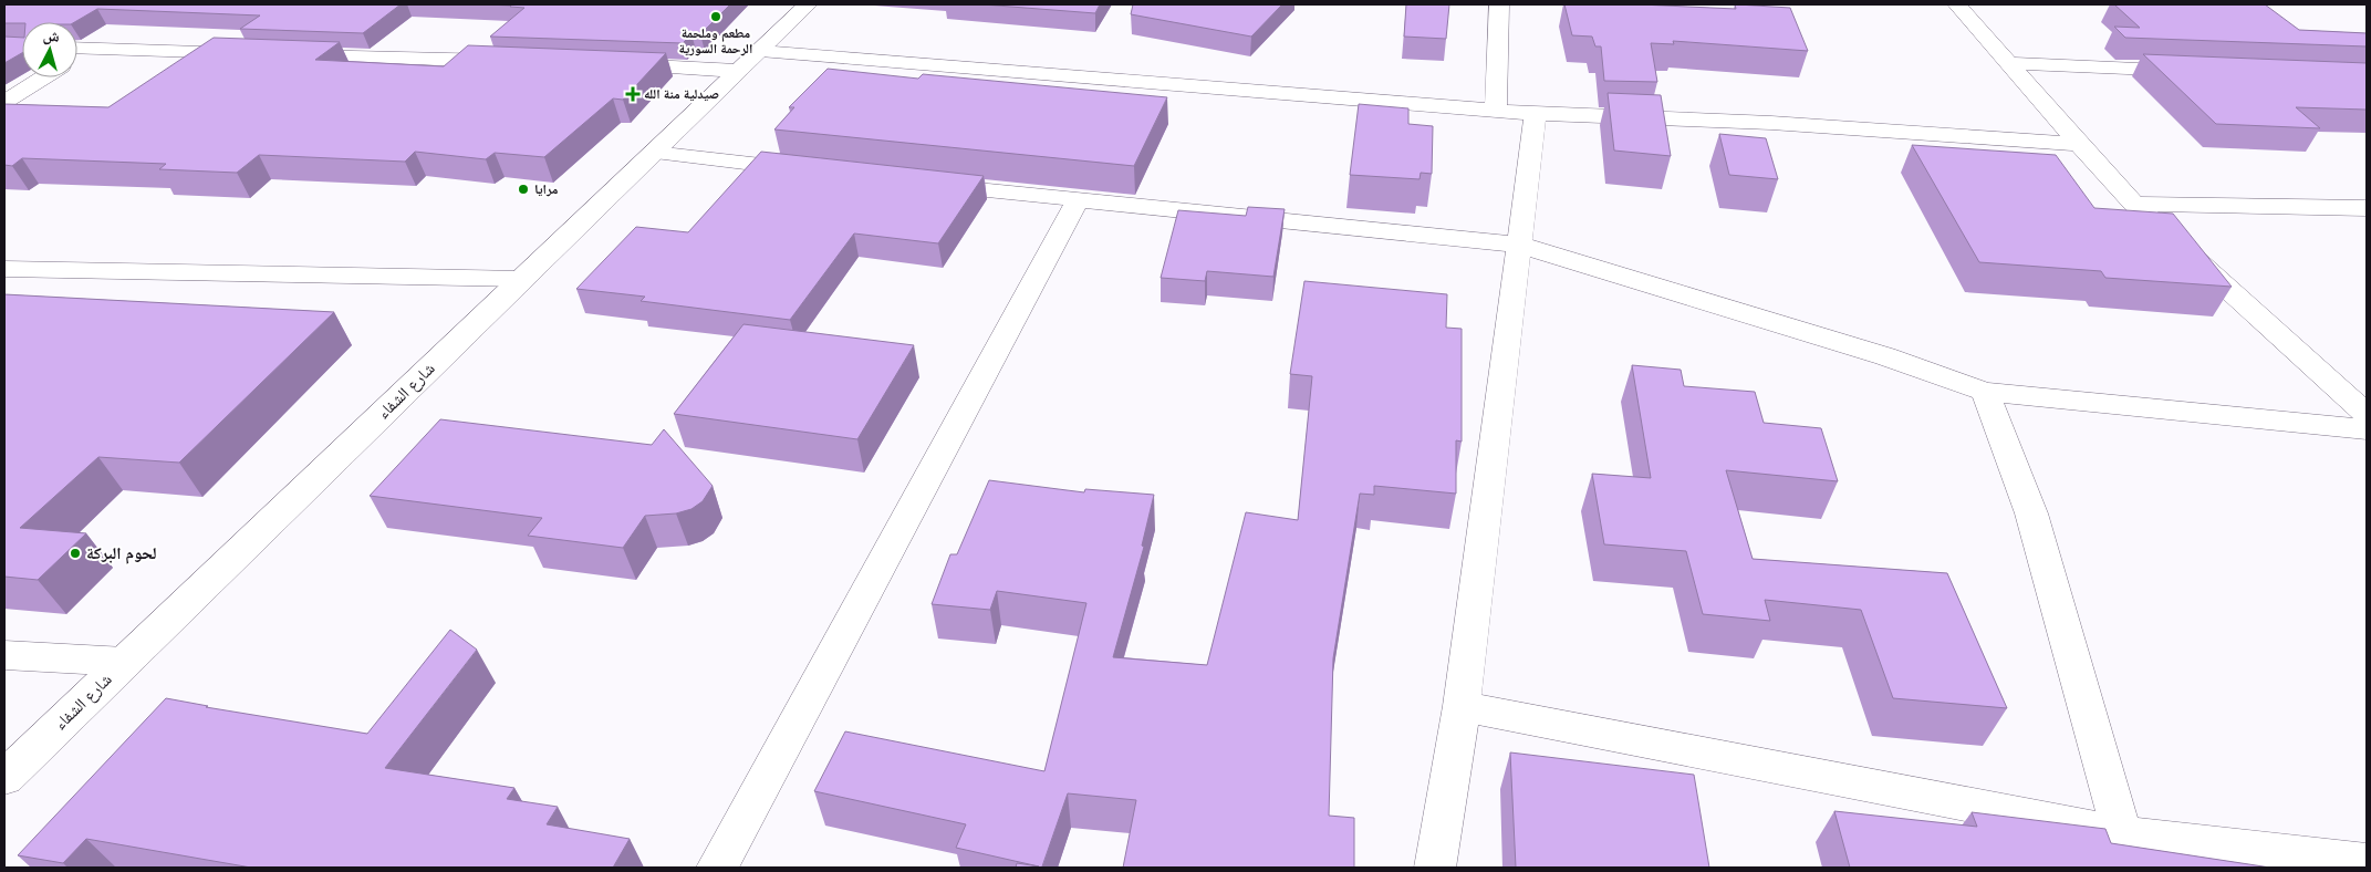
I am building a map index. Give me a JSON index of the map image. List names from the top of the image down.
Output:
{
  "streets": {
    "street": ["شارع الشفاء"]
  },
  "places": {
    "other": ["مطعم وملحمة الرحمة السورية", "مرايا", "لحوم البركة"],
    "health": ["صيدلية منة الله"]
  },
  "north": "top"
}
